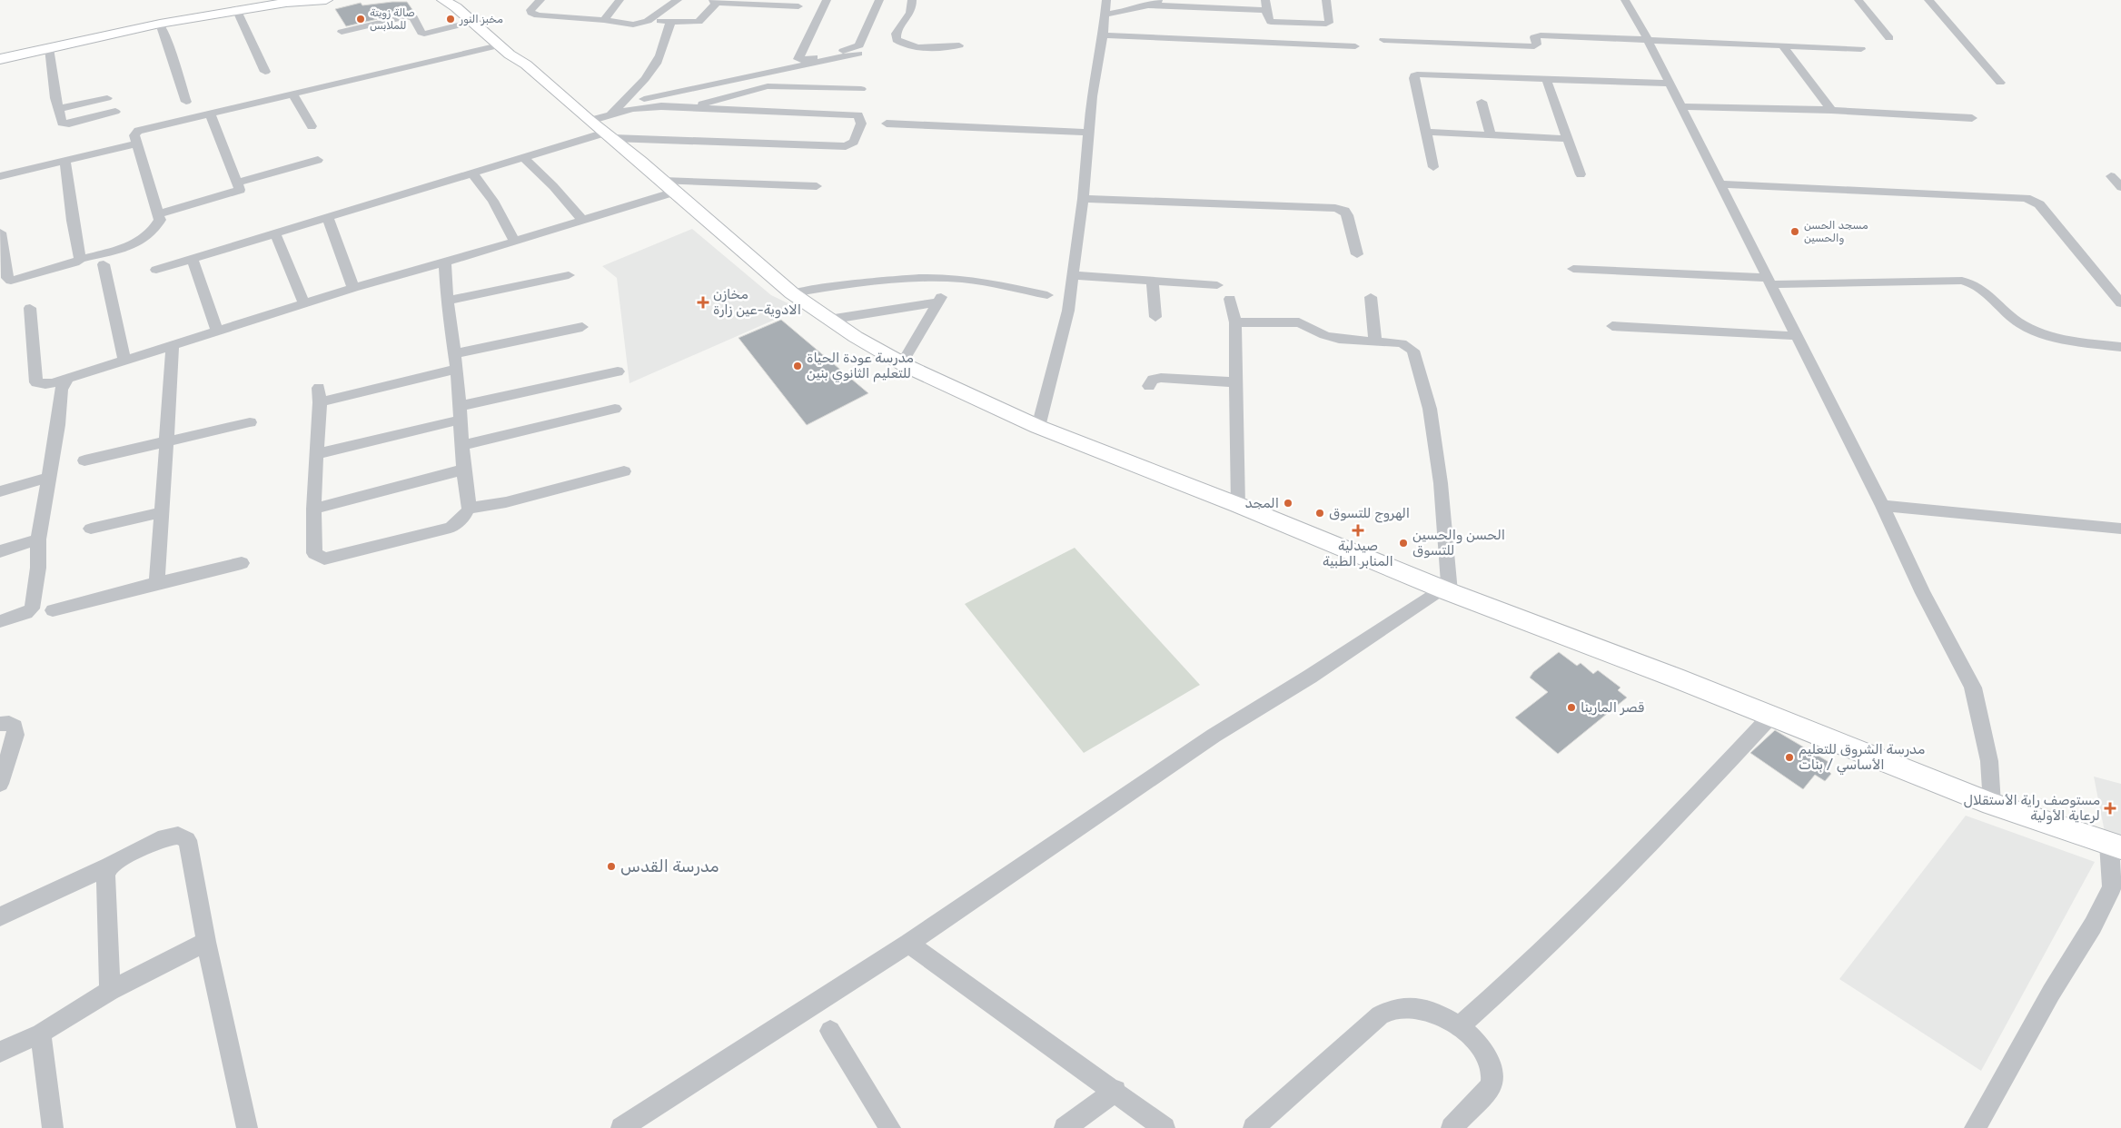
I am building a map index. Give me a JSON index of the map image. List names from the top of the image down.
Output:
{
  "places": {
    "other": [
      "صالة زويتة للملابس",
      "مخبز النور",
      "مسجد الحسن والحسين",
      "مدرسة عودة الحياة للتعليم الثانوي بنين",
      "المجد",
      "الهروج للتسوق",
      "الحسن والحسين للتسوق",
      "قصر المارينا",
      "مدرسة الشروق للتعليم الأساسي / بنات",
      "مدرسة القدس"
    ],
    "health": ["مخازن الادوية-عين زارة", "صيدلية المنابر الطبية", "مستوصف راية الأستقلال لرعاية الأولية"]
  }
}
